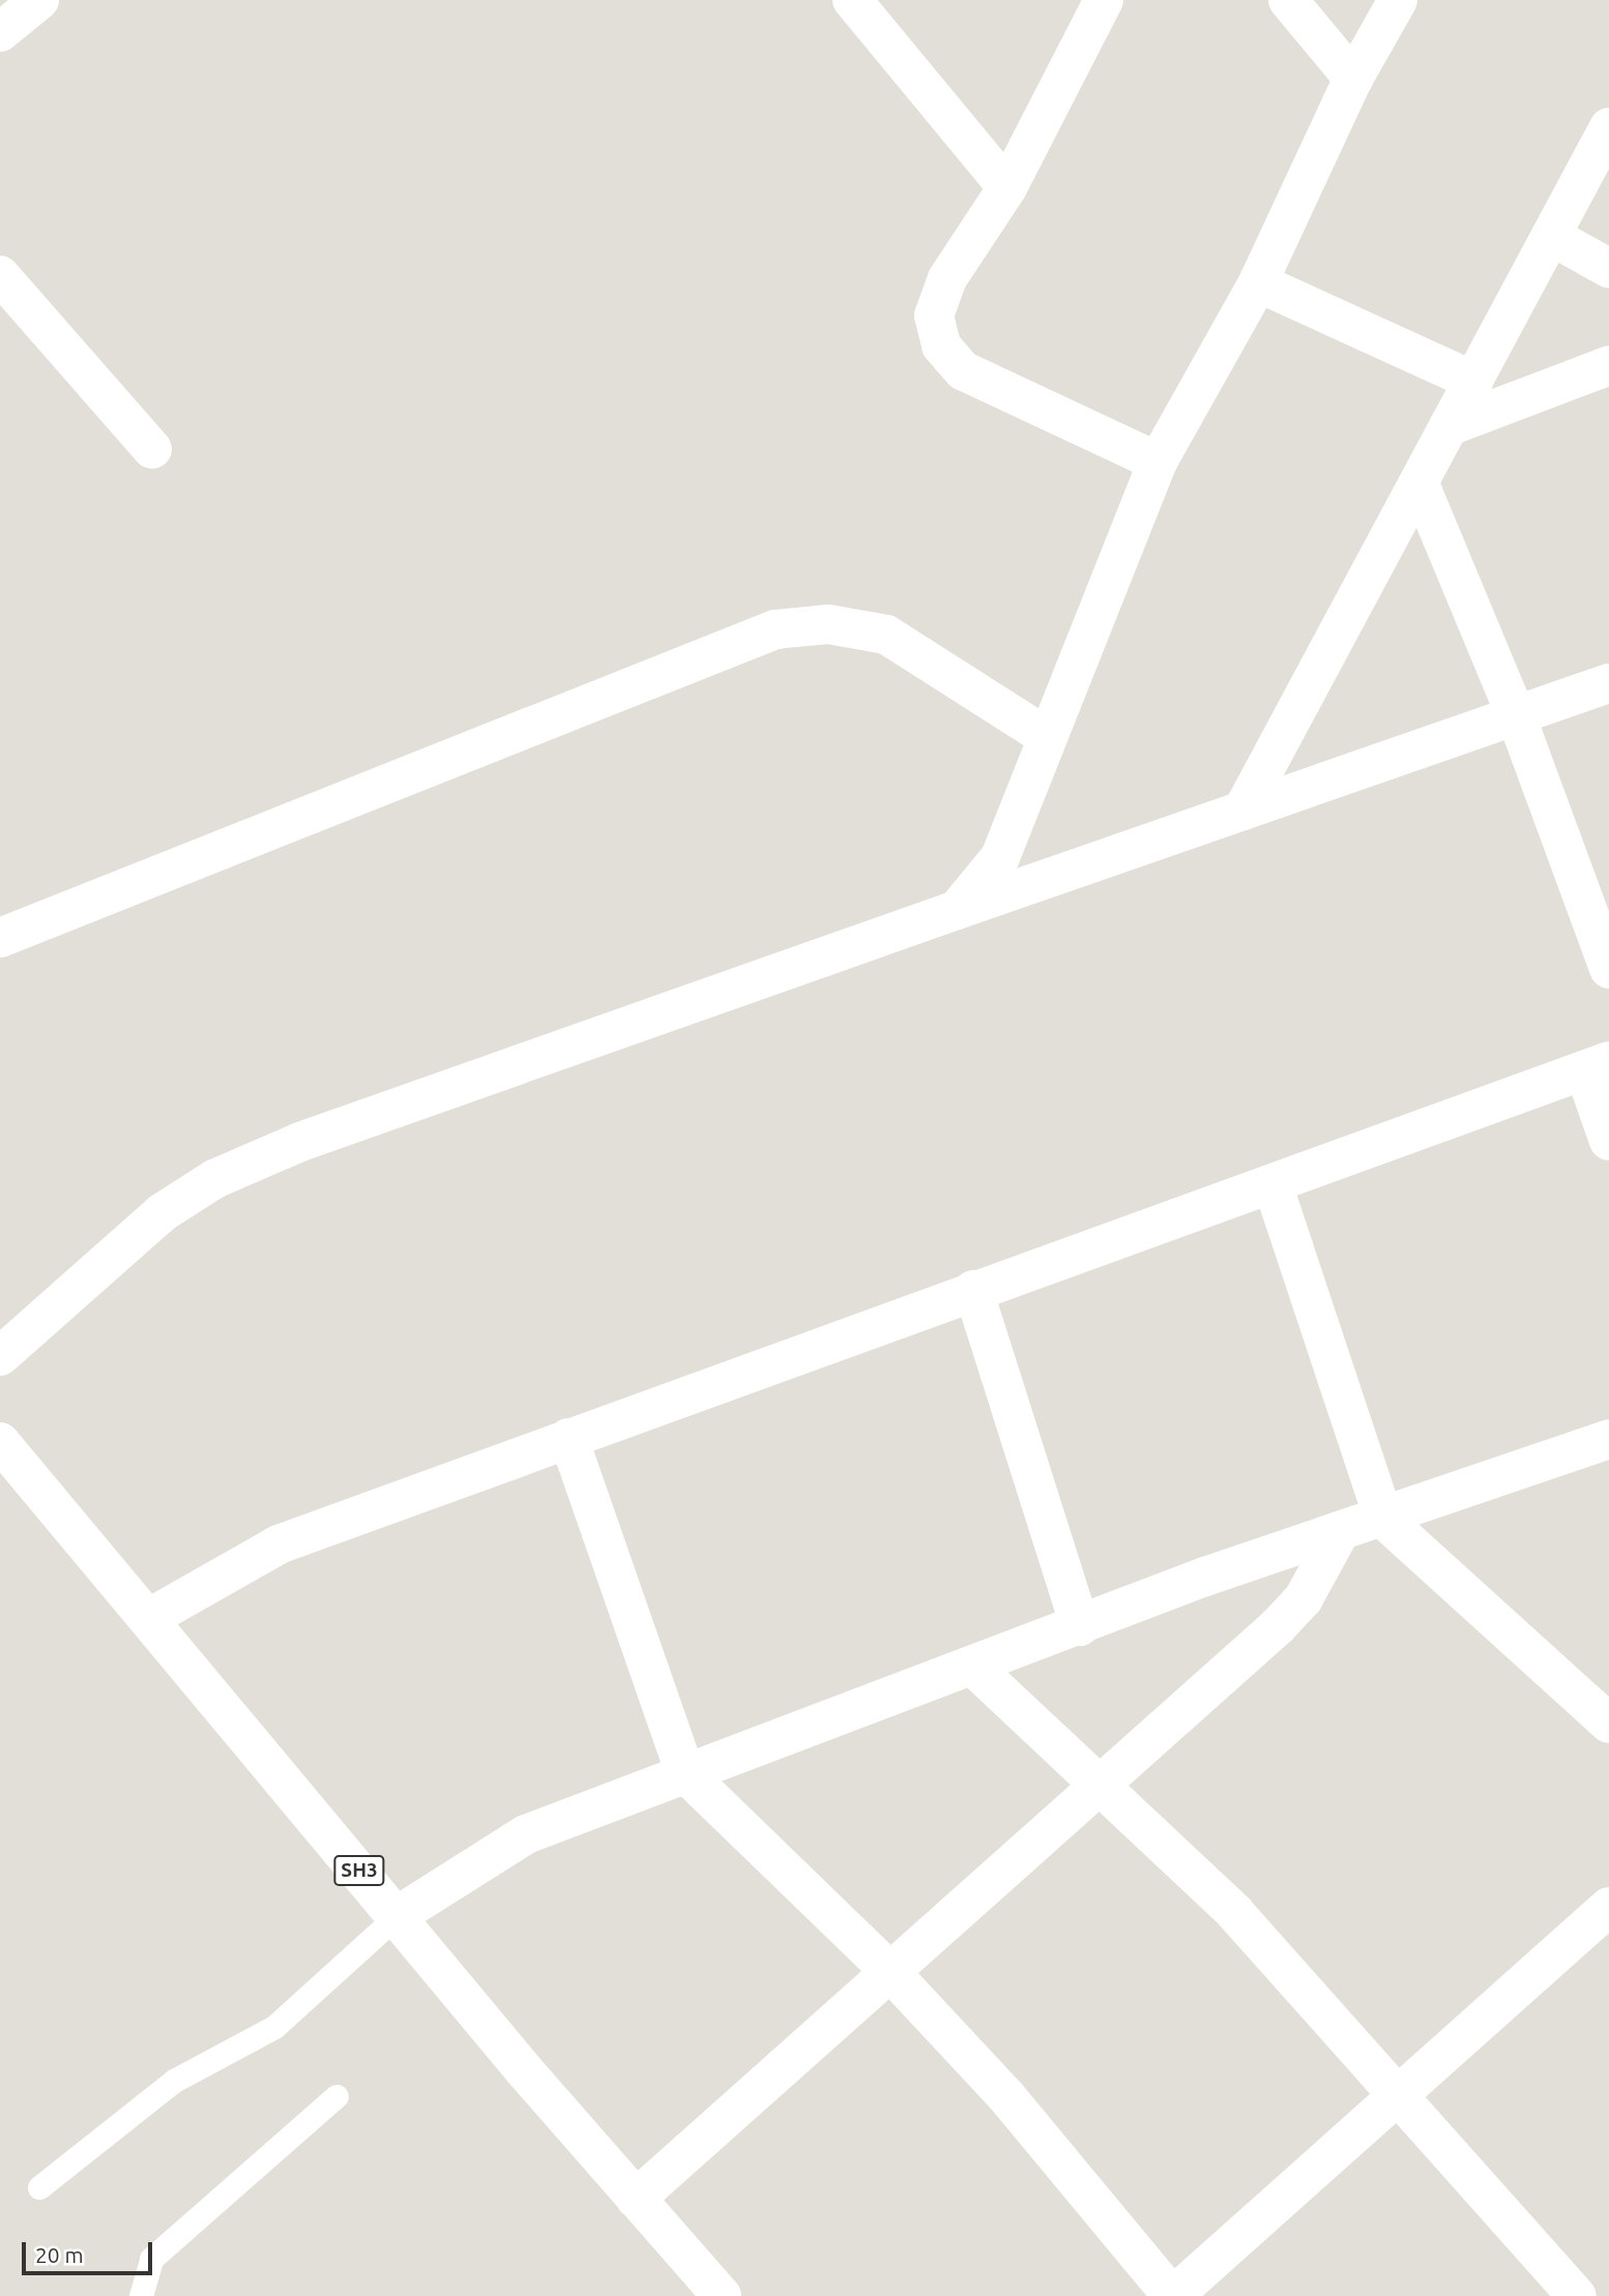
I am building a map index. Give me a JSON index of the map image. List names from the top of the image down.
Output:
{
  "streets": {
    "street": ["SH3"]
  },
  "scale_bar": "20 m"
}
